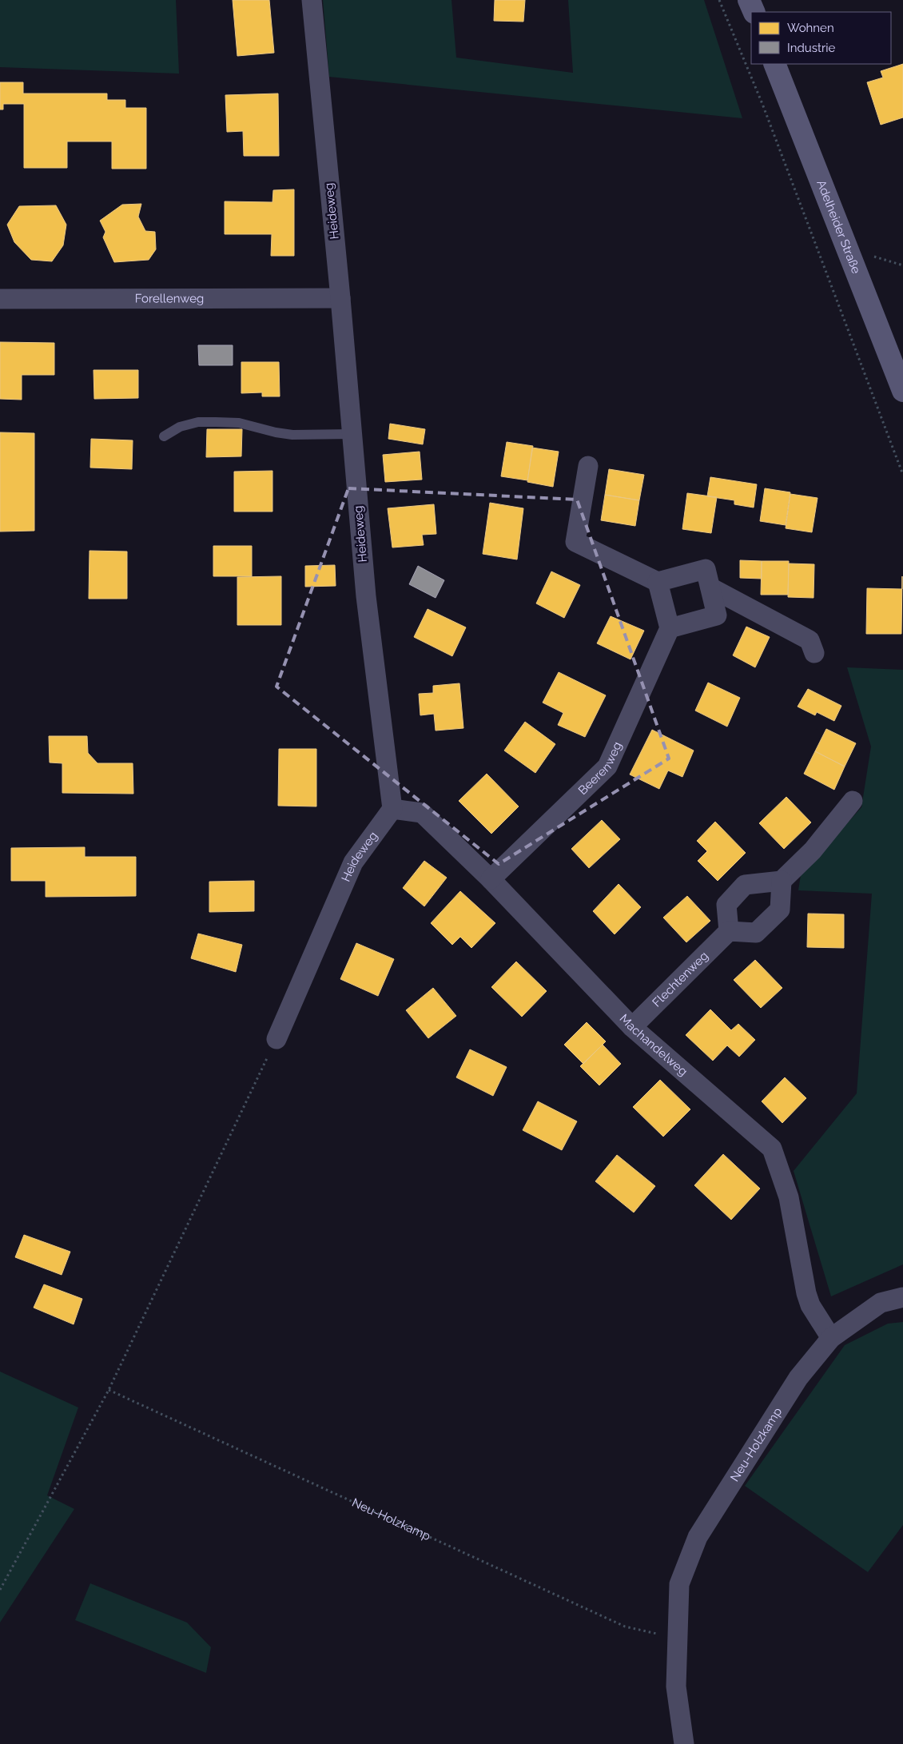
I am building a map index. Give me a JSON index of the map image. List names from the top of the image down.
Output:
{
  "streets": {
    "street": [
      "Heideweg",
      "Adelheider Straße",
      "Forellenweg",
      "Beerenweg",
      "Flechtenweg",
      "Machandelweg",
      "Neu-Holzkamp"
    ]
  },
  "crossings": [
    ["Heideweg", "Forellenweg"],
    ["Heideweg", "Machandelweg"],
    ["Beerenweg", "Machandelweg"],
    ["Flechtenweg", "Machandelweg"],
    ["Machandelweg", "Neu-Holzkamp"]
  ],
  "legend": ["Wohnen", "Industrie"]
}
